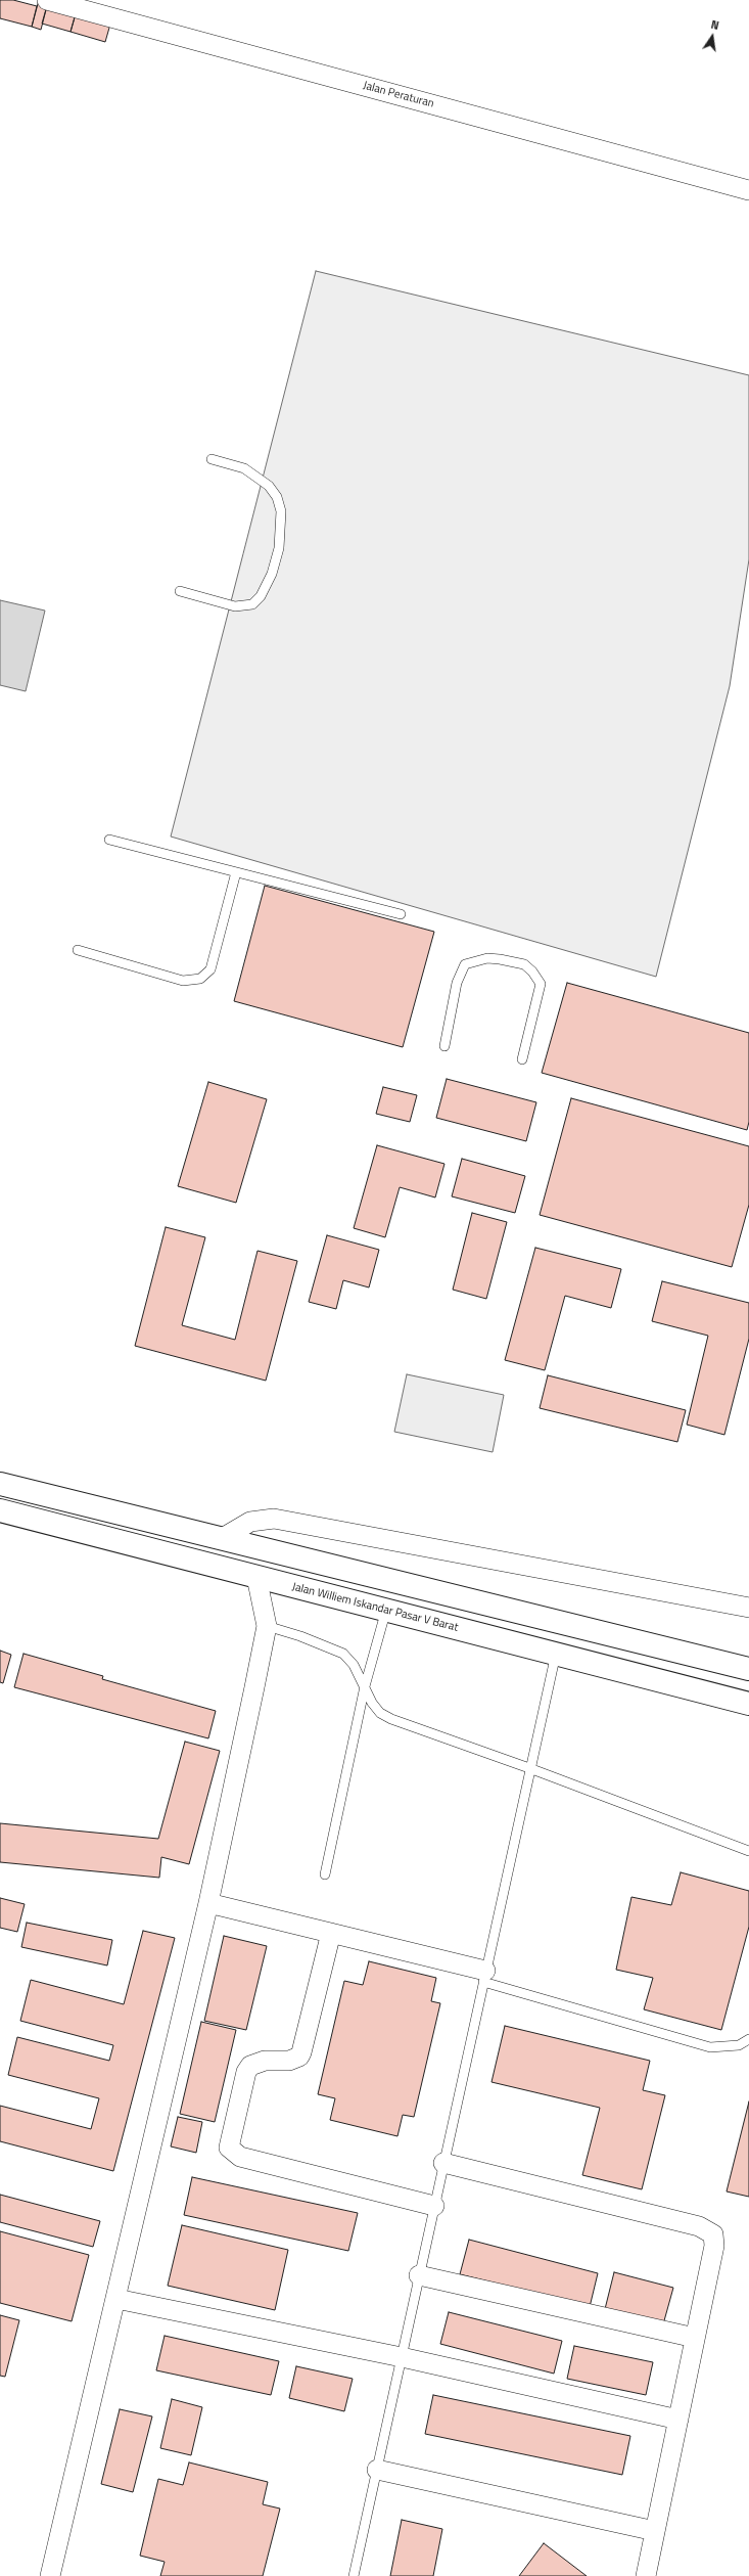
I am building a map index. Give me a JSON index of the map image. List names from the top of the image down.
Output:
{
  "streets": {
    "street": ["Jalan Peraturan", "Jalan Williem Iskandar Pasar V Barat"]
  },
  "north": "top"
}
